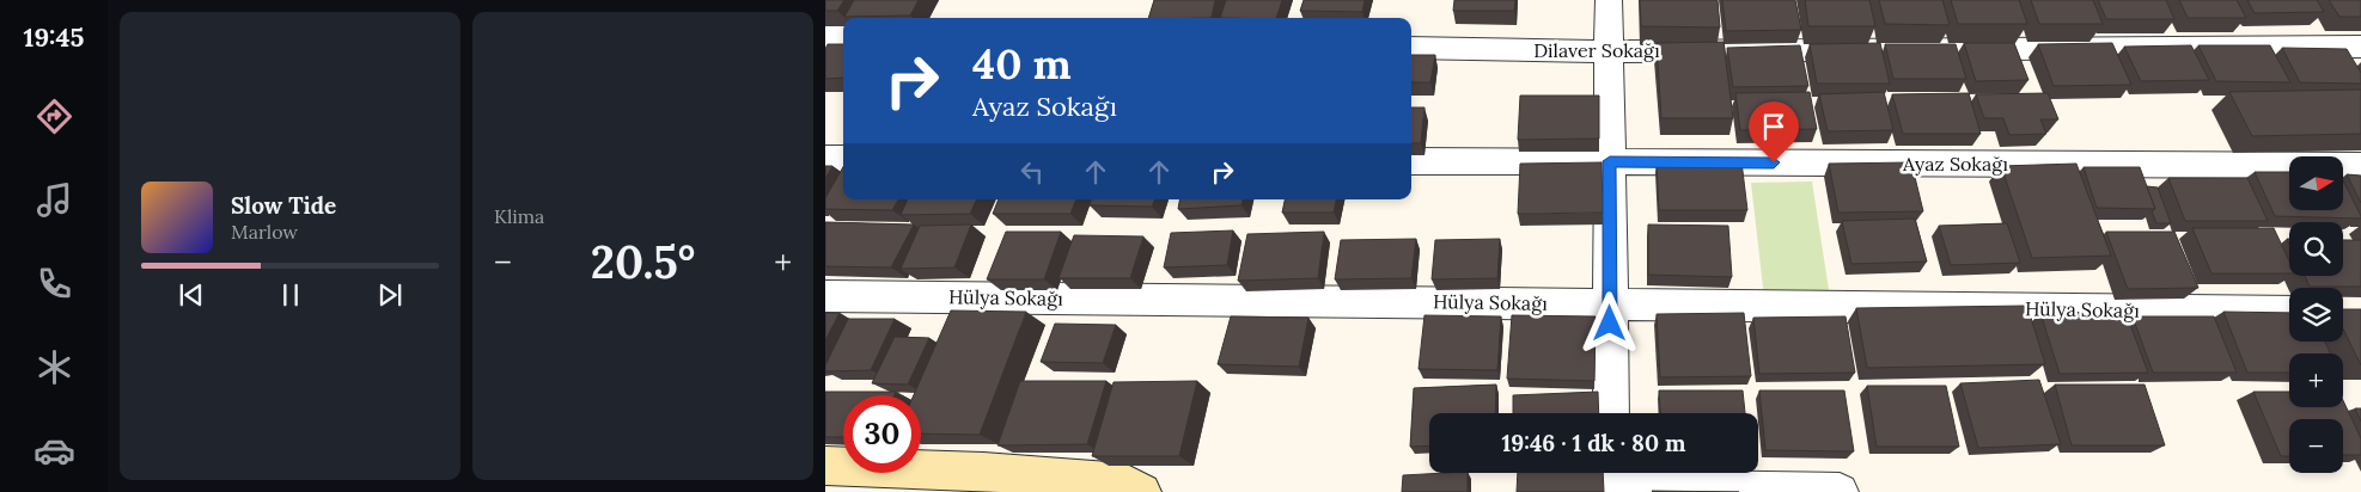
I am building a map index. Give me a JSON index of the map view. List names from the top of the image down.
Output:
{
  "streets": {
    "street": ["Dilaver Sokağı", "Ayaz Sokağı", "Hülya Sokağı"]
  },
  "north": "right",
  "page": {
    "tabs": "19:45",
    "tile": "Klima",
    "turn": ["40 m", "Ayaz Sokağı"],
    "map_buttons": ["+", "−"],
    "song": ["Slow Tide", "Marlow"],
    "heat": ["−", "20.5°", "+"],
    "limit": "30",
    "trip": "19:46 · 1 dk · 80 m"
  }
}
